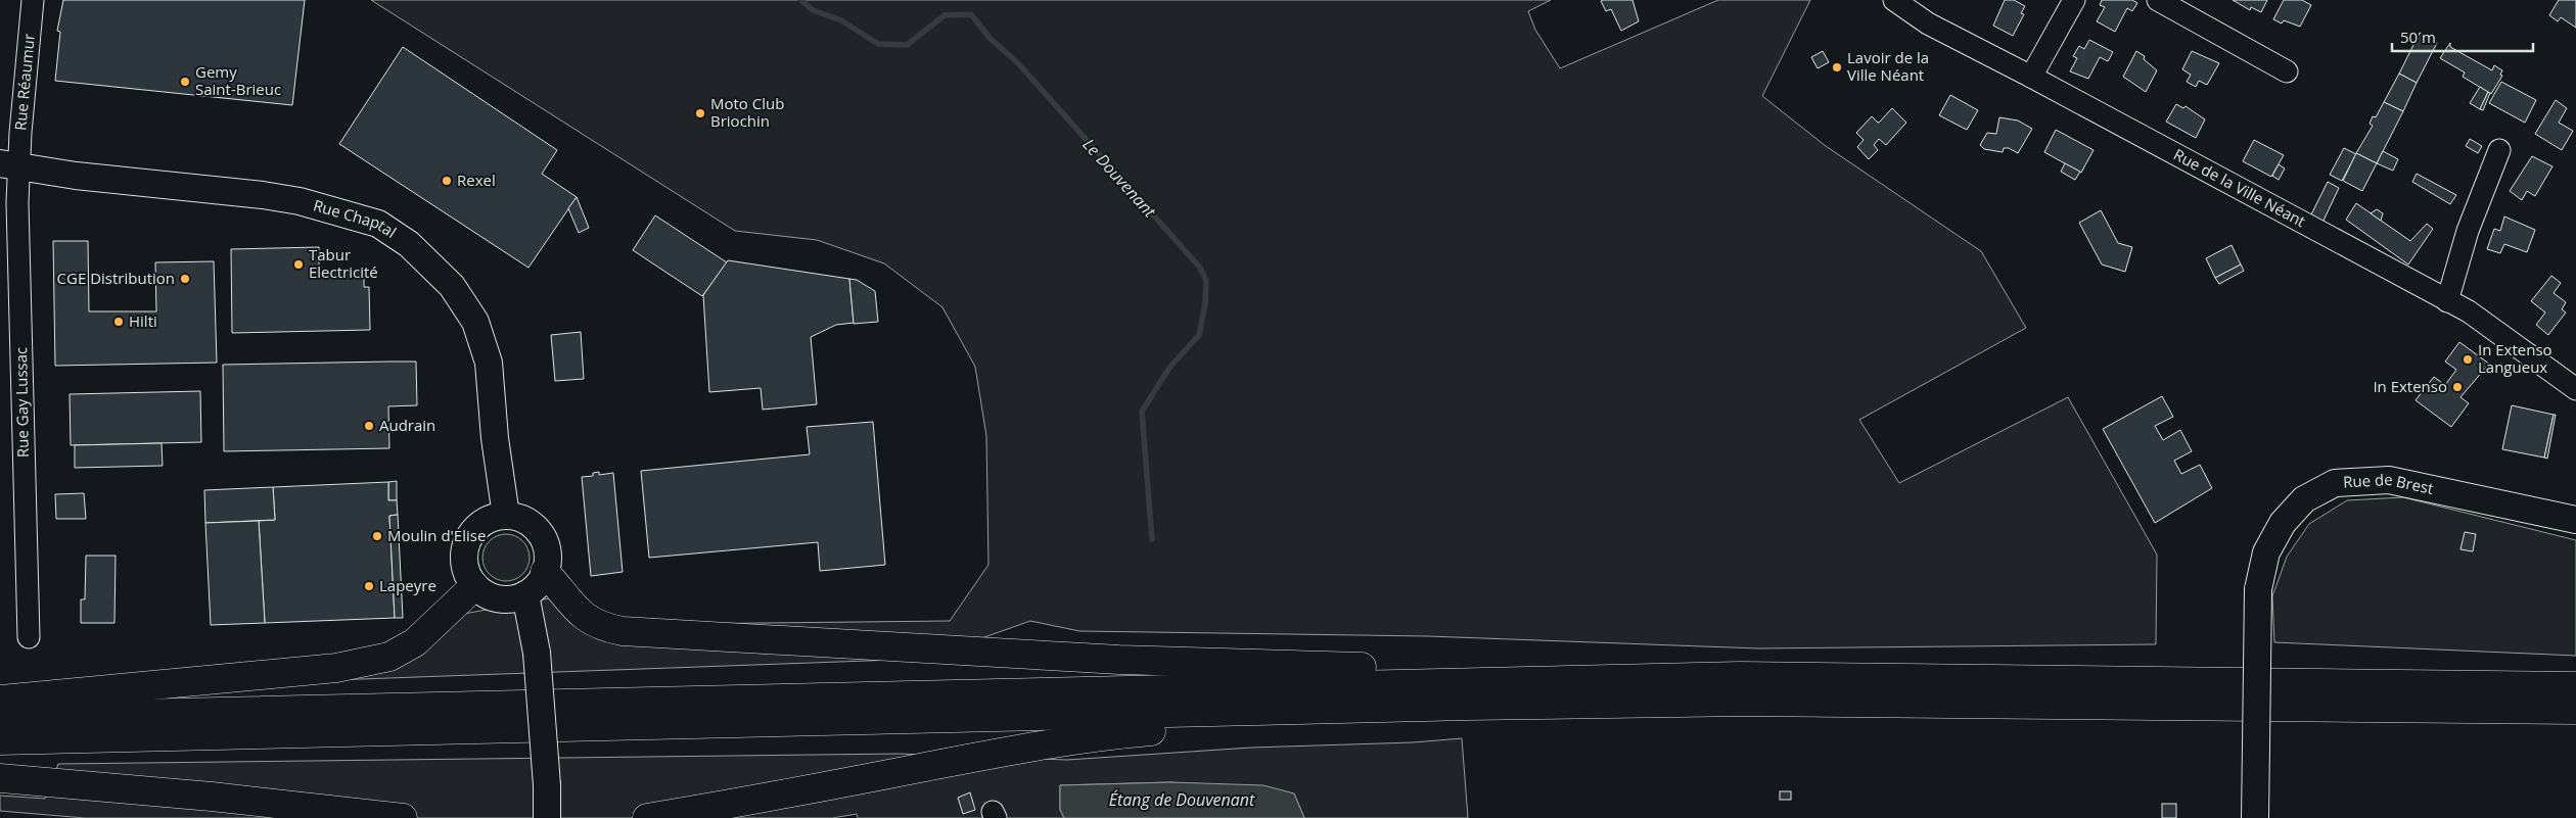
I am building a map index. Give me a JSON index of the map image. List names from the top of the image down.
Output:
{
  "streets": {
    "main road": ["Rue Chaptal", "Rue de Brest"],
    "street": ["Rue Réaumur", "Rue de la Ville Néant", "Rue Gay Lussac"]
  },
  "crossings": [
    ["Rue Réaumur", "Rue Chaptal"],
    ["Rue Réaumur", "Rue Gay Lussac"],
    ["Rue Chaptal", "Rue Gay Lussac"]
  ],
  "water": ["Le Douvenant", "Étang de Douvenant"],
  "places": [
    "Lavoir de la Ville Néant",
    "Gemy Saint-Brieuc",
    "Moto Club Briochin",
    "Rexel",
    "Tabur Electricité",
    "CGE Distribution",
    "Hilti",
    "In Extenso Langueux",
    "In Extenso",
    "Audrain",
    "Moulin d'Elise",
    "Lapeyre"
  ],
  "scale_bar": "50 m"
}
